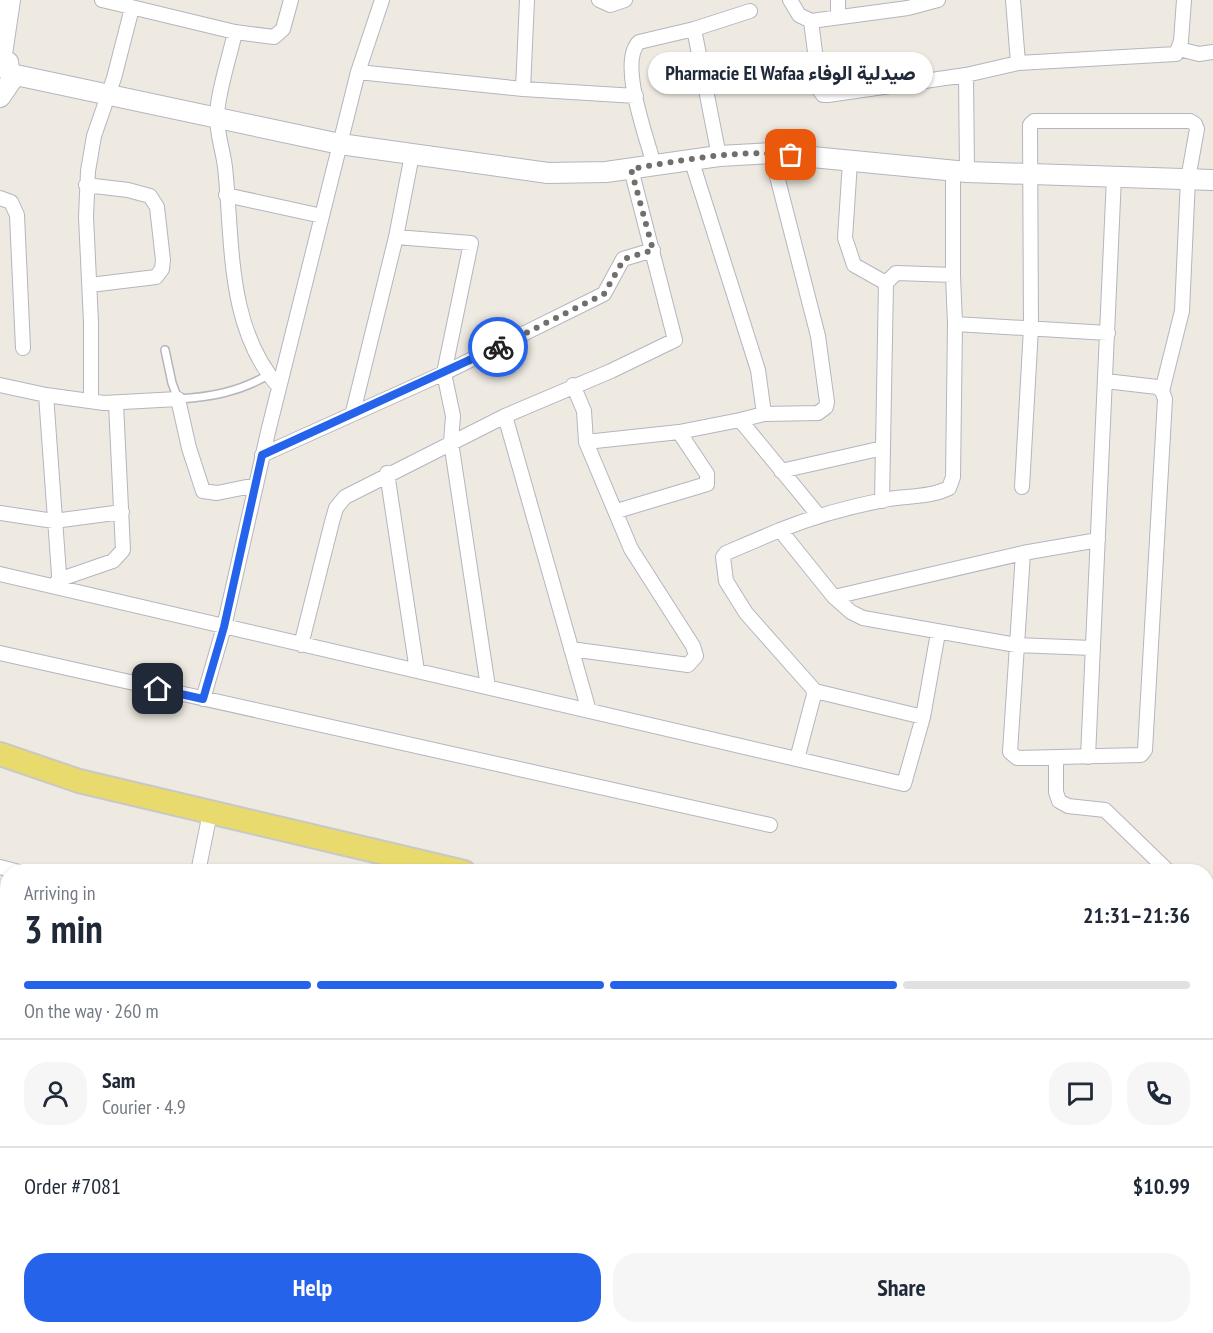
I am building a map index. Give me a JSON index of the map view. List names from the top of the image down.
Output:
{
  "places": ["Pharmacie El Wafaa صيدلية الوفاء"],
  "page": {
    "bubble": "Pharmacie El Wafaa صيدلية الوفاء",
    "heading": ["3 min", "Arriving in", "21:31–21:36"],
    "panel": [
      "Sam",
      "Courier · 4.9",
      "Order #7081",
      "$10.99"
    ],
    "bar": "On the way · 260 m",
    "buttons": ["Help", "Share"]
  }
}
